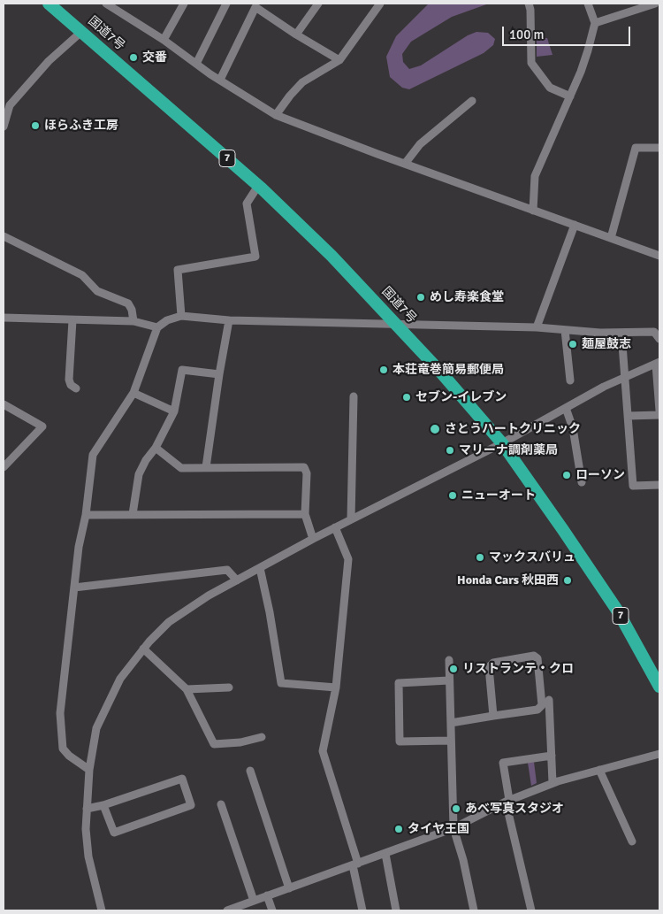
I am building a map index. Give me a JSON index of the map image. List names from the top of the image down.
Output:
{
  "streets": {
    "highway": ["国道7号", "7"]
  },
  "places": [
    "交番",
    "ほらふき工房",
    "めし寿楽食堂",
    "麺屋鼓志",
    "本荘竜巻簡易郵便局",
    "セブン-イレブン",
    "さとうハートクリニック",
    "マリーナ調剤薬局",
    "ローソン",
    "ニューオート",
    "マックスバリュ",
    "Honda Cars 秋田西",
    "リストランテ・クロ",
    "あべ写真スタジオ",
    "タイヤ王国"
  ],
  "scale_bar": "100 m"
}
